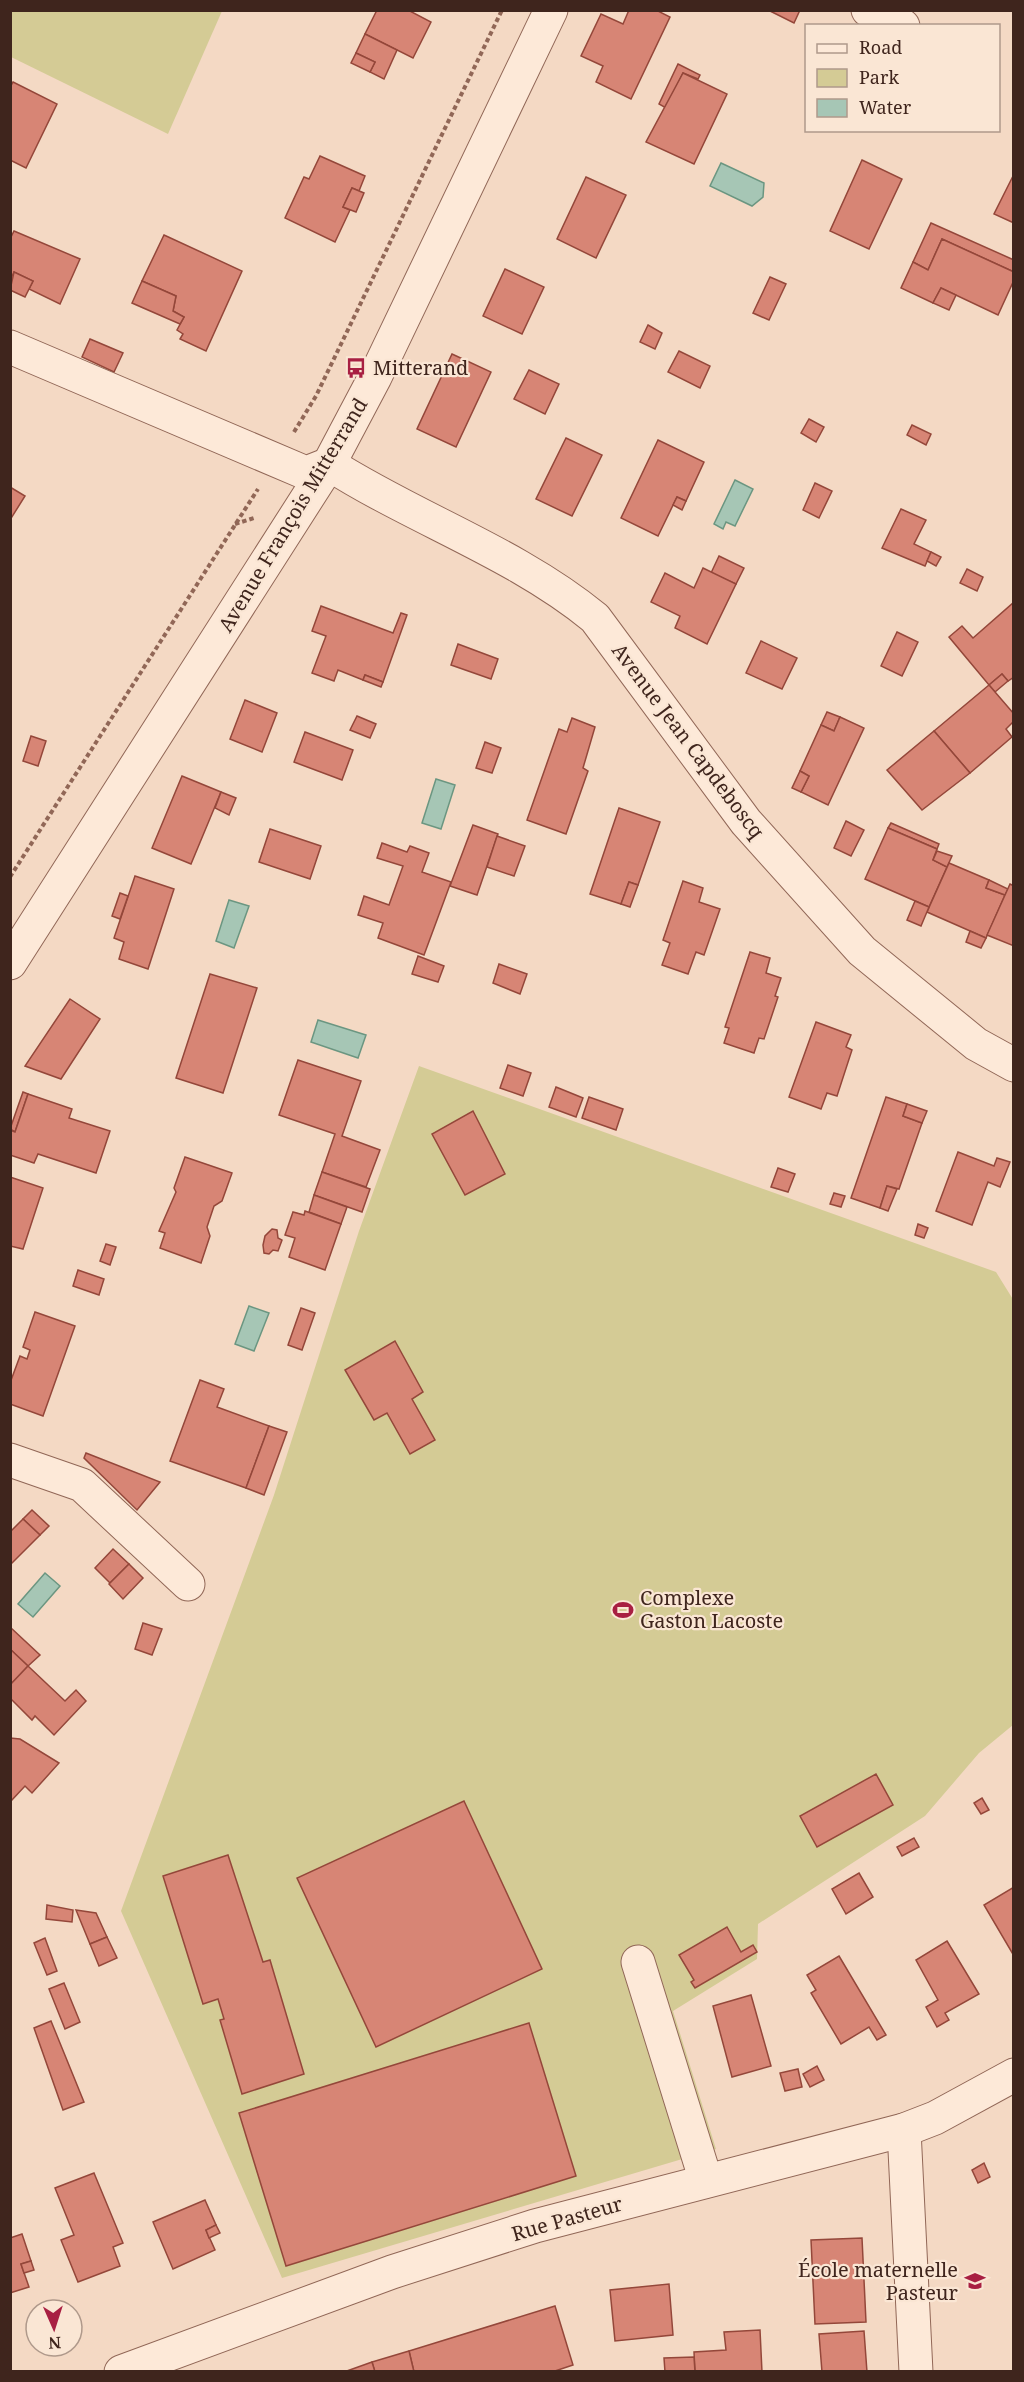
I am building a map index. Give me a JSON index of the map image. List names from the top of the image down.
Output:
{
  "streets": {
    "street": ["Avenue François Mitterrand", "Avenue Jean Capdeboscq", "Rue Pasteur"]
  },
  "crossings": [
    ["Avenue François Mitterrand", "Avenue Jean Capdeboscq"]
  ],
  "places": {
    "bus stop": ["Mitterand"],
    "sports": ["Complexe Gaston Lacoste"],
    "school or university": ["École maternelle Pasteur"]
  },
  "legend": ["Road", "Park", "Water"],
  "north": "bottom"
}
